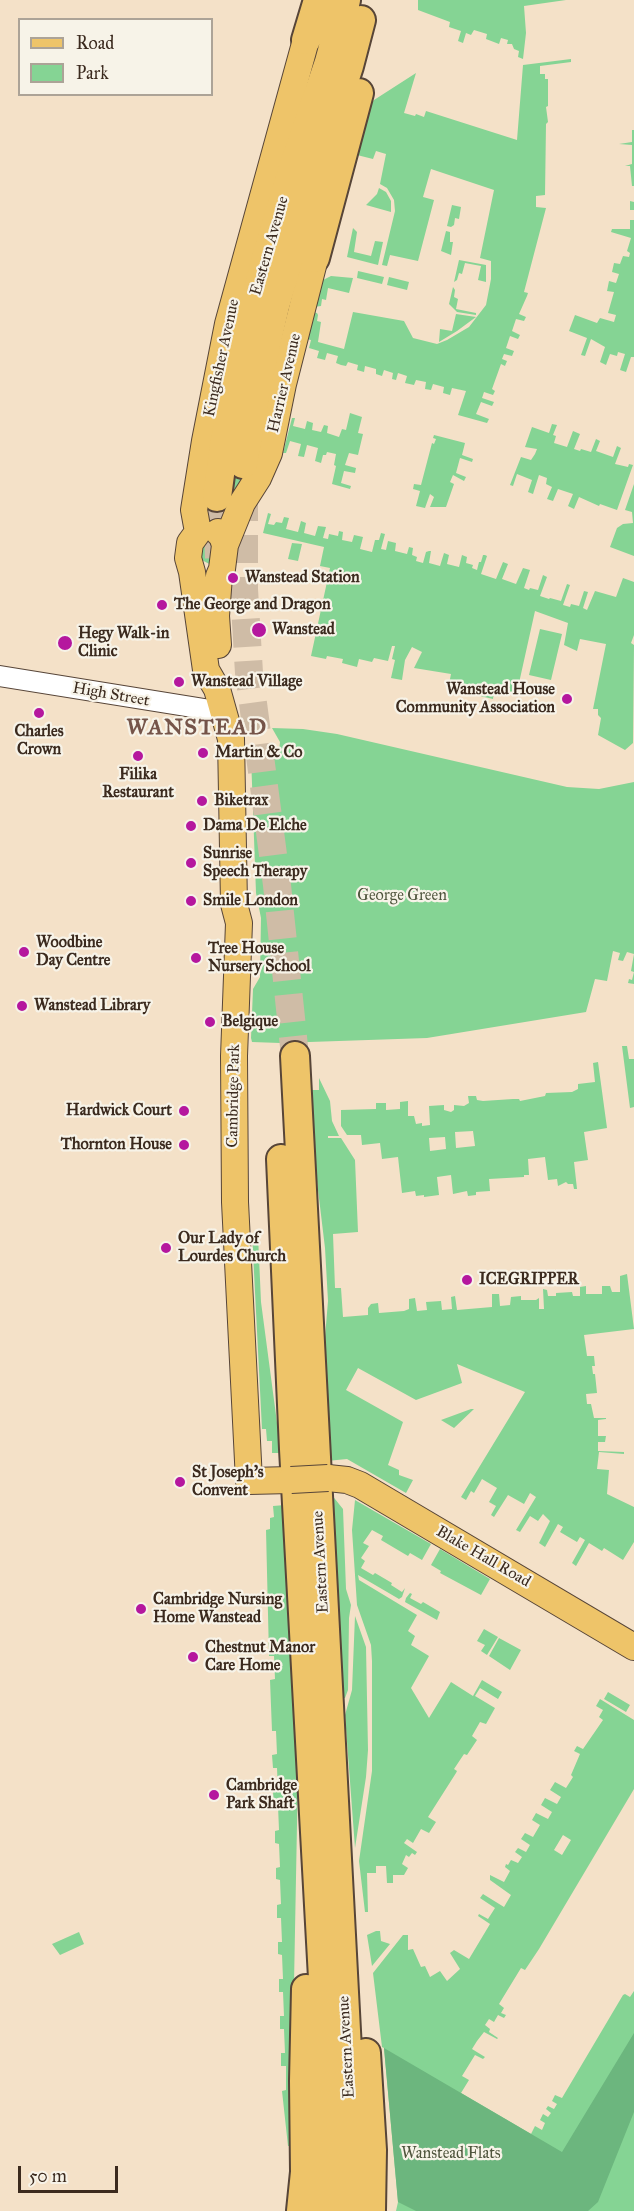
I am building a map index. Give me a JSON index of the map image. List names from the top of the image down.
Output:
{
  "streets": {
    "highway": ["Eastern Avenue"],
    "main road": [
      "Kingfisher Avenue",
      "Harrier Avenue",
      "Cambridge Park",
      "Blake Hall Road"
    ],
    "street": ["High Street"]
  },
  "crossings": [
    ["Eastern Avenue", "Harrier Avenue"],
    ["Kingfisher Avenue", "Harrier Avenue"],
    ["Kingfisher Avenue", "High Street"],
    ["Kingfisher Avenue", "Cambridge Park"],
    ["High Street", "Cambridge Park"],
    ["Cambridge Park", "Blake Hall Road"]
  ],
  "districts": ["WANSTEAD"],
  "parks": ["George Green", "Wanstead Flats"],
  "places": [
    "Wanstead Station",
    "The George and Dragon",
    "Wanstead",
    "Hegy Walk-in Clinic",
    "Wanstead Village",
    "Wanstead House Community Association",
    "Charles Crown",
    "Martin & Co",
    "Filika Restaurant",
    "Biketrax",
    "Dama De Elche",
    "Sunrise Speech Therapy",
    "Smile London",
    "Woodbine Day Centre",
    "Tree House Nursery School",
    "Wanstead Library",
    "Belgique",
    "Hardwick Court",
    "Thornton House",
    "Our Lady of Lourdes Church",
    "ICEGRIPPER",
    "St Joseph's Convent",
    "Cambridge Nursing Home Wanstead",
    "Chestnut Manor Care Home",
    "Cambridge Park Shaft"
  ],
  "legend": ["Road", "Park"],
  "scale_bar": "50 m"
}
